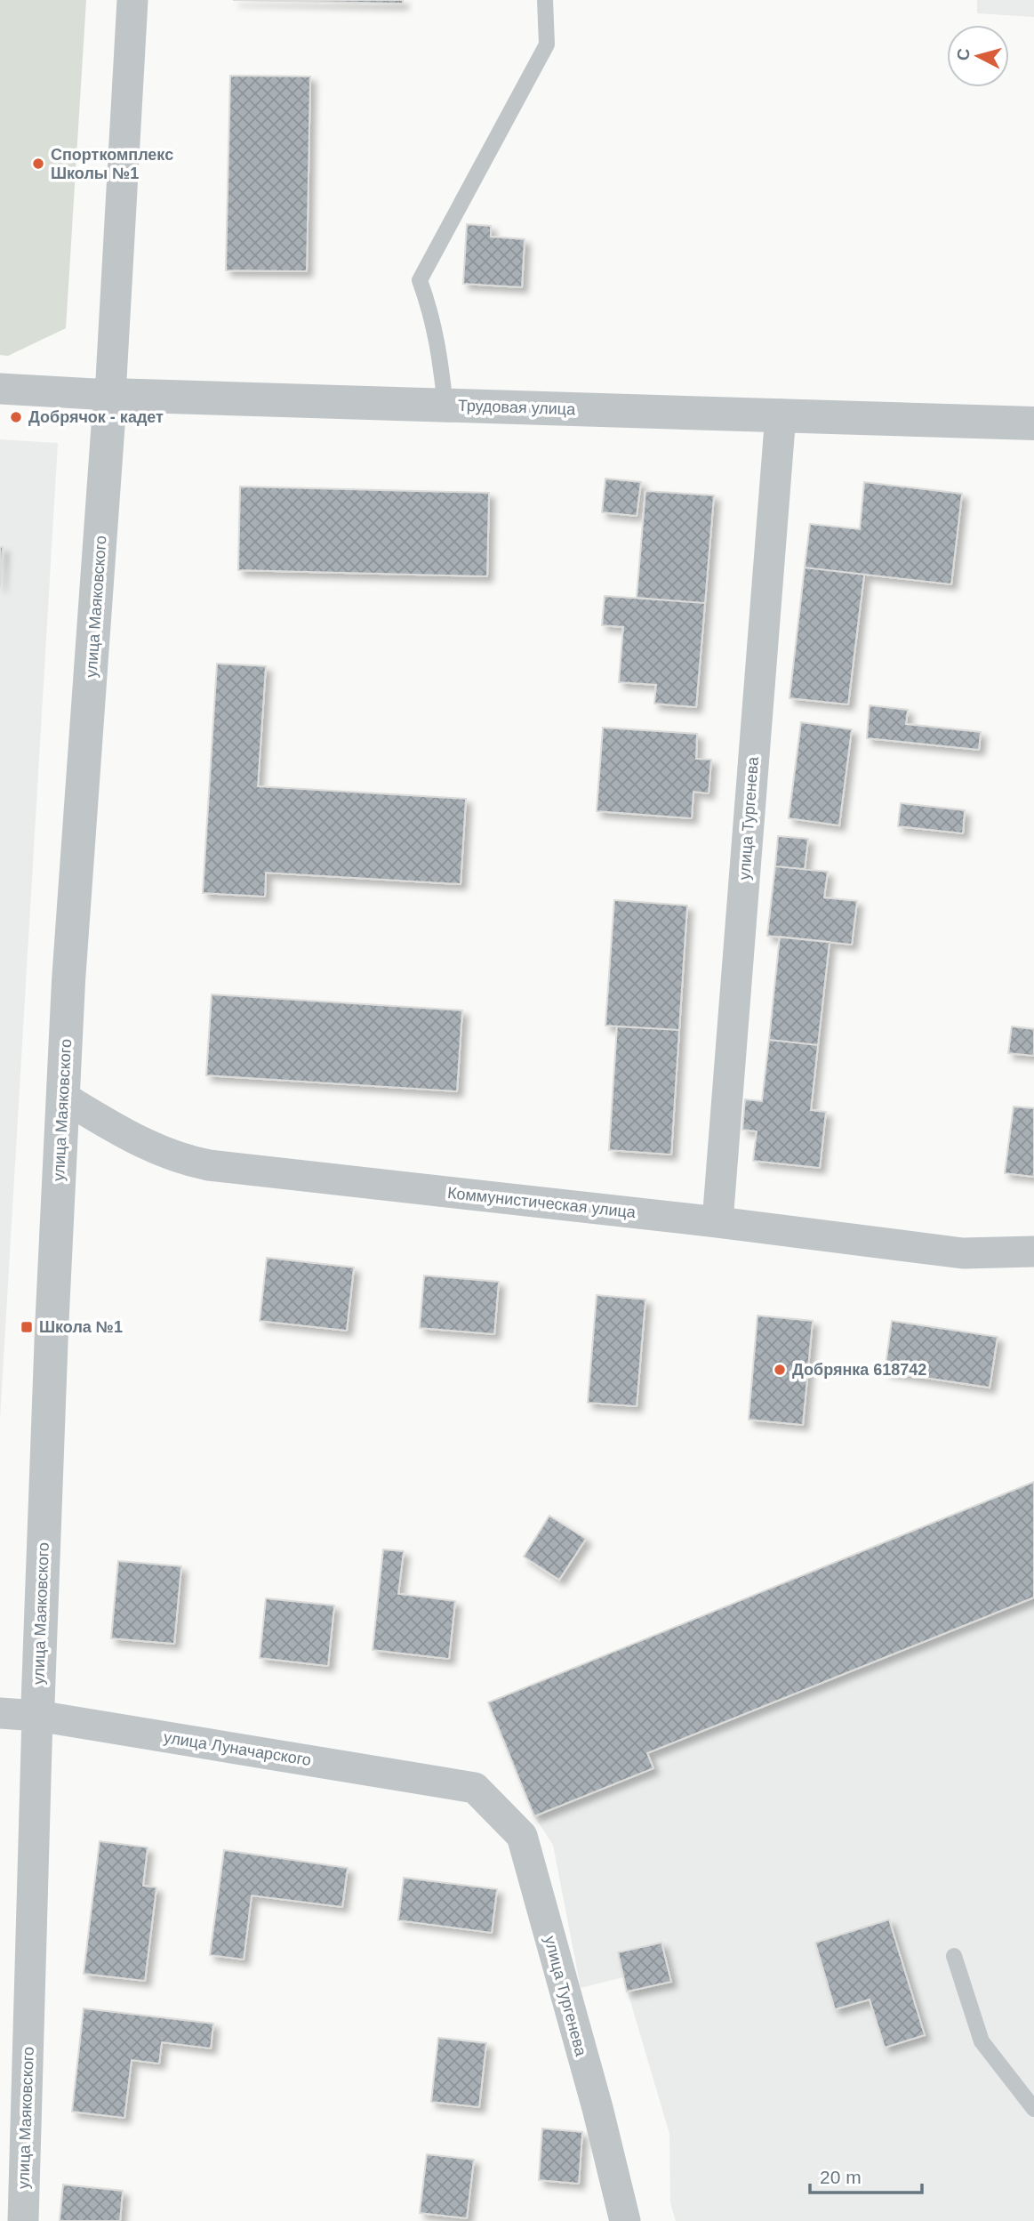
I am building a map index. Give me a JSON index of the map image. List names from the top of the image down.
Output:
{
  "streets": {
    "street": [
      "Трудовая улица",
      "улица Маяковского",
      "улица Тургенева",
      "Коммунистическая улица",
      "улица Луначарского"
    ]
  },
  "crossings": [
    ["Трудовая улица", "улица Маяковского"],
    ["Трудовая улица", "улица Тургенева"],
    ["улица Маяковского", "Коммунистическая улица"],
    ["улица Маяковского", "улица Луначарского"],
    ["улица Тургенева", "Коммунистическая улица"],
    ["улица Тургенева", "улица Луначарского"]
  ],
  "places": {
    "other": ["Спорткомплекс Школы №1", "Добрячок - кадет", "Добрянка 618742"],
    "transit": ["Школа №1"]
  },
  "scale_bar": "20 m",
  "north": "left"
}
